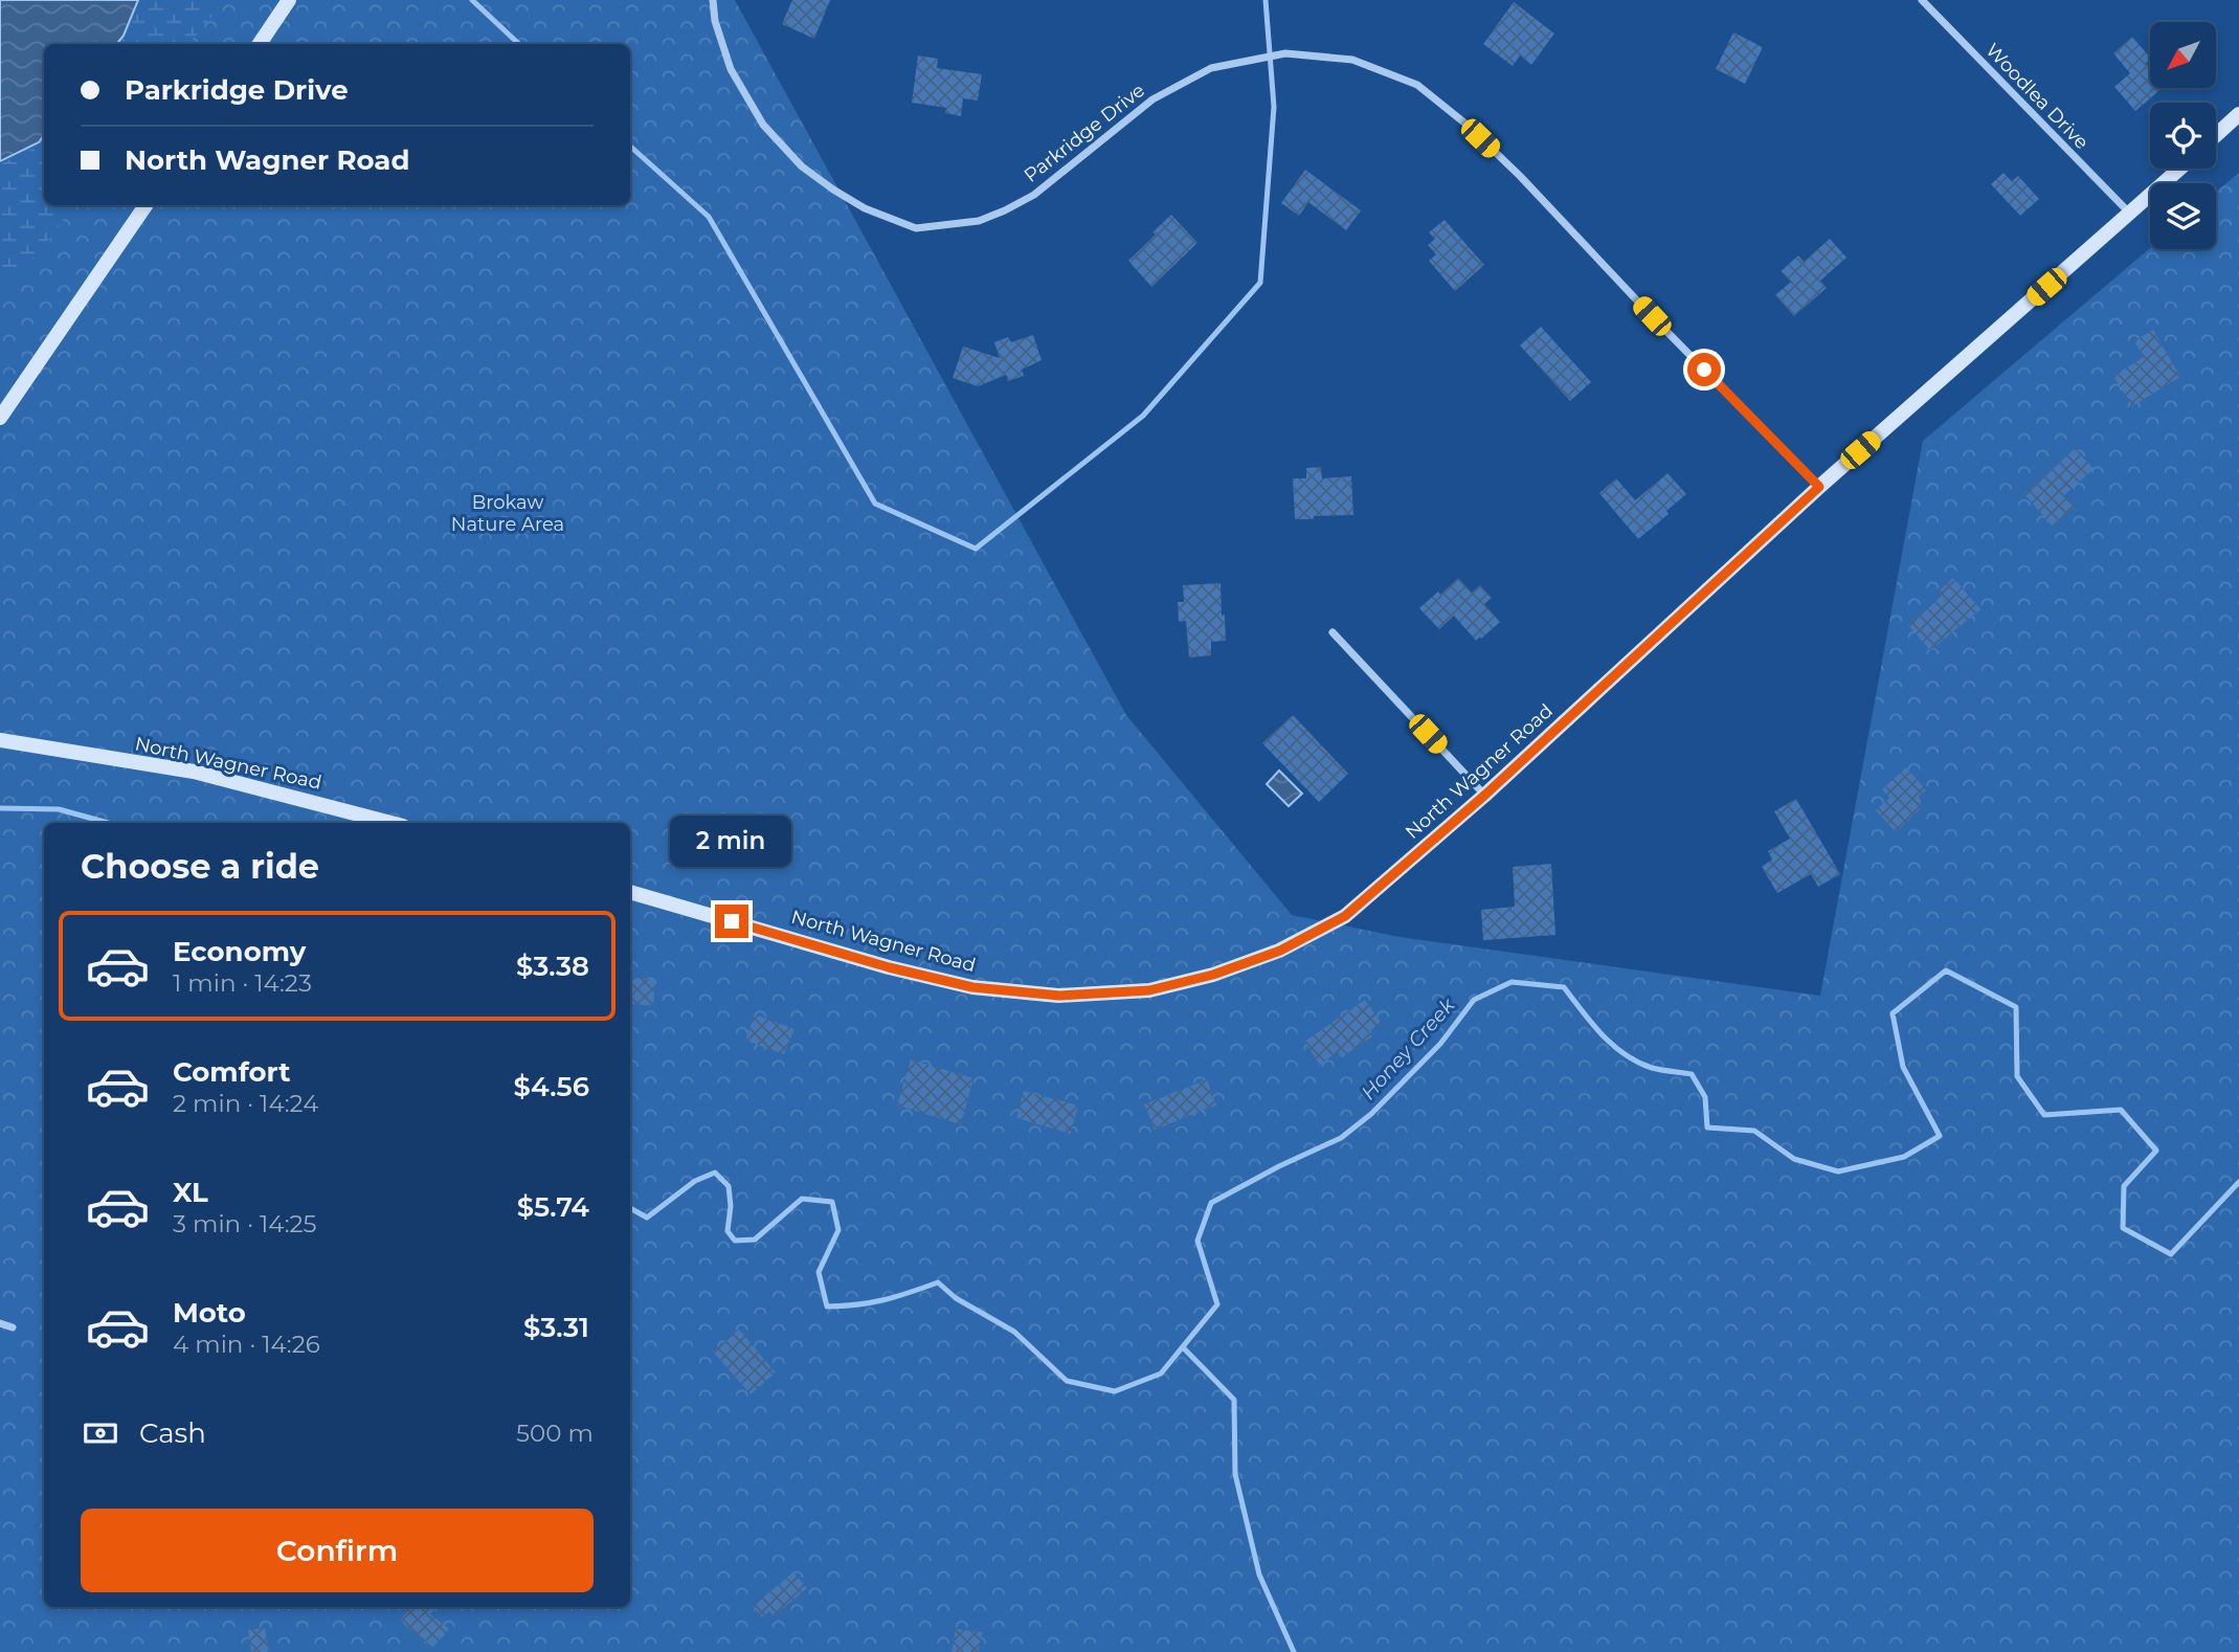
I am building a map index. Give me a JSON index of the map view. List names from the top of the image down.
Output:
{
  "streets": {
    "street": ["Woodlea Drive", "Parkridge Drive", "North Wagner Road"]
  },
  "crossings": [
    ["Woodlea Drive", "North Wagner Road"],
    ["Parkridge Drive", "North Wagner Road"]
  ],
  "water": ["Honey Creek"],
  "parks": ["Brokaw Nature Area"],
  "north": "bottom left",
  "page": {
    "banner": ["Parkridge Drive", "North Wagner Road"],
    "bubble": "2 min",
    "heading": "Choose a ride",
    "list": [
      {
        "name": "Economy",
        "note": "1 min · 14:23",
        "value": "$3.38"
      },
      {
        "name": "Comfort",
        "note": "2 min · 14:24",
        "value": "$4.56"
      },
      {
        "name": "XL",
        "note": "3 min · 14:25",
        "value": "$5.74"
      },
      {
        "name": "Moto",
        "note": "4 min · 14:26",
        "value": "$3.31"
      }
    ],
    "pay": ["Cash", "500 m"],
    "buttons": "Confirm"
  }
}
